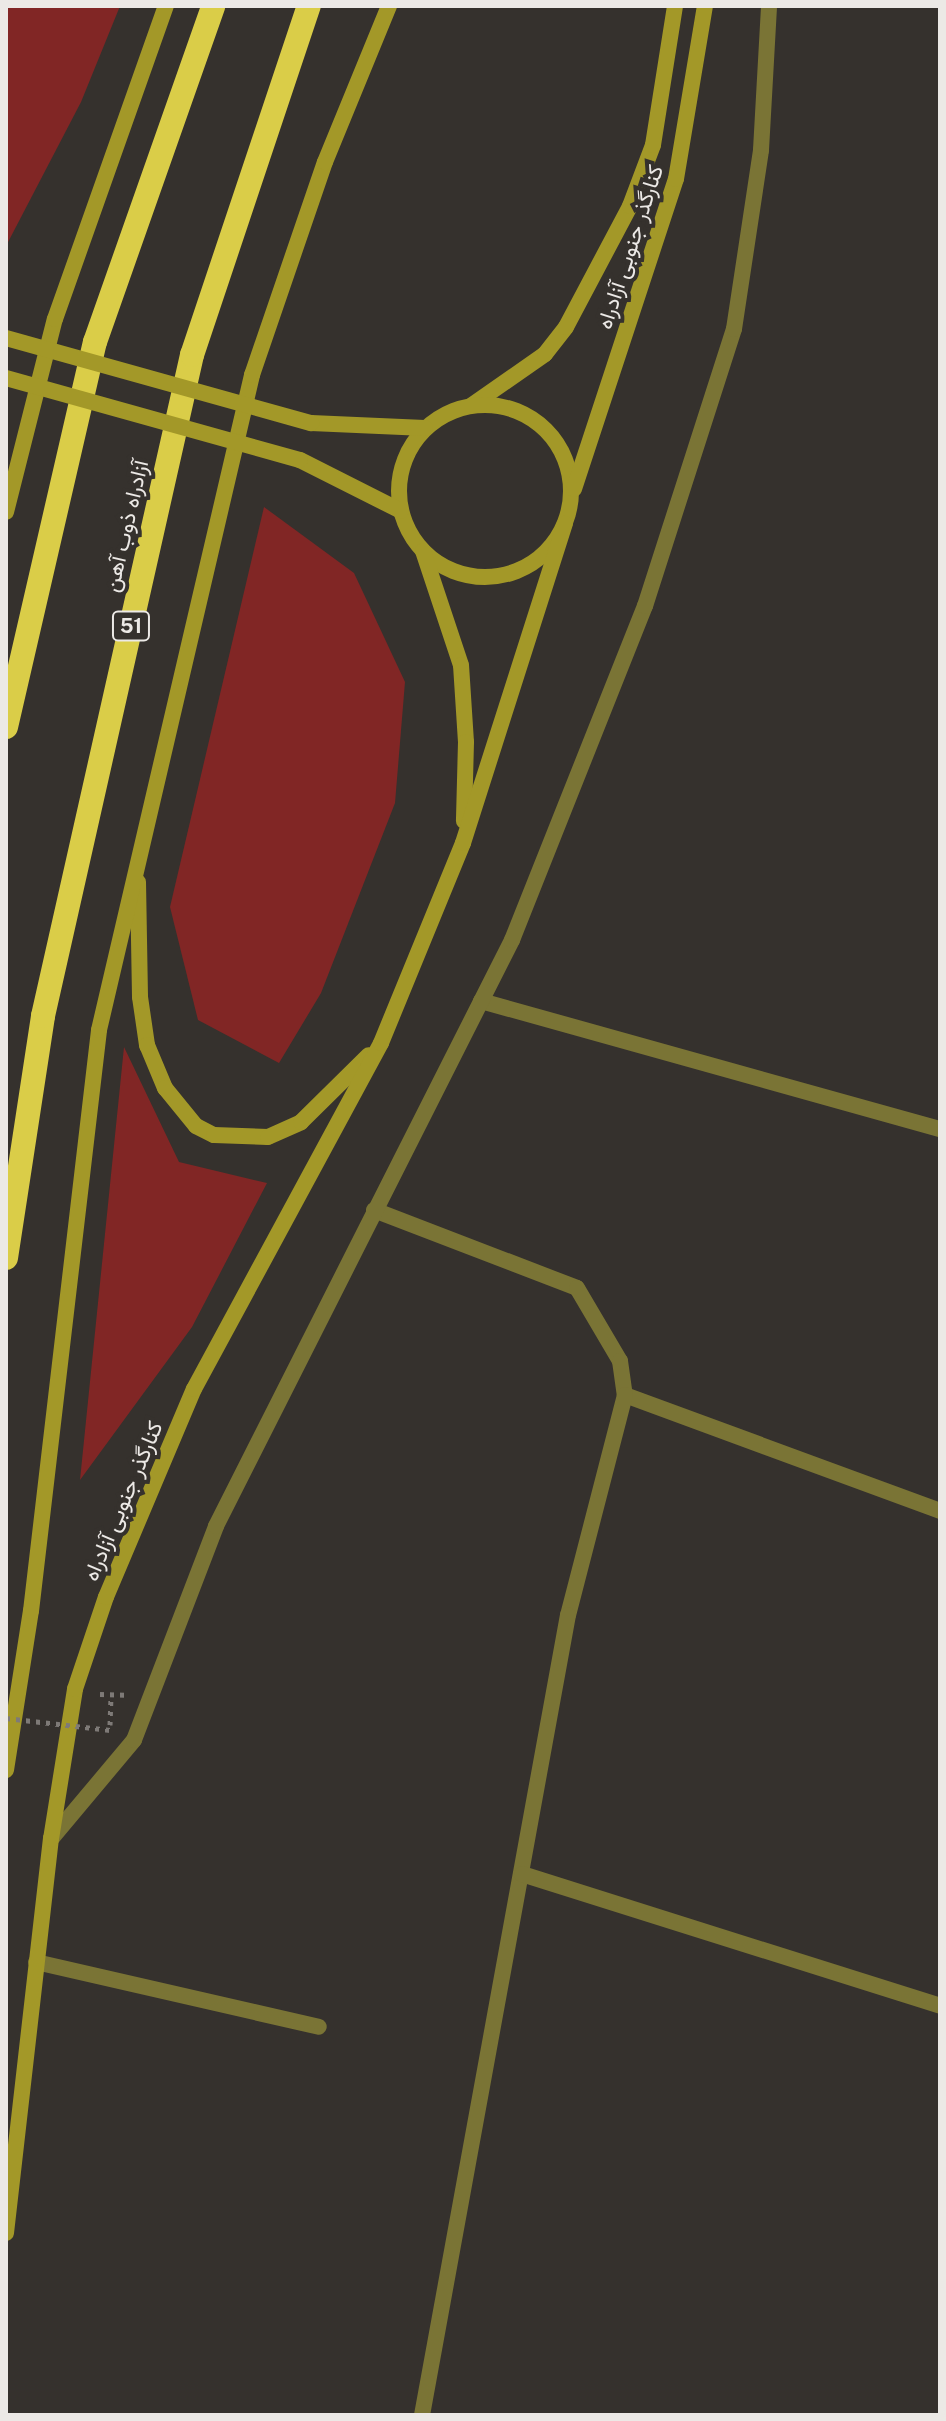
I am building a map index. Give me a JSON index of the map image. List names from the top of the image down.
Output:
{
  "streets": {
    "highway": ["آزادراه ذوب آهن", "51"],
    "main road": ["کنارگذر جنوبی آزادراه"]
  }
}
